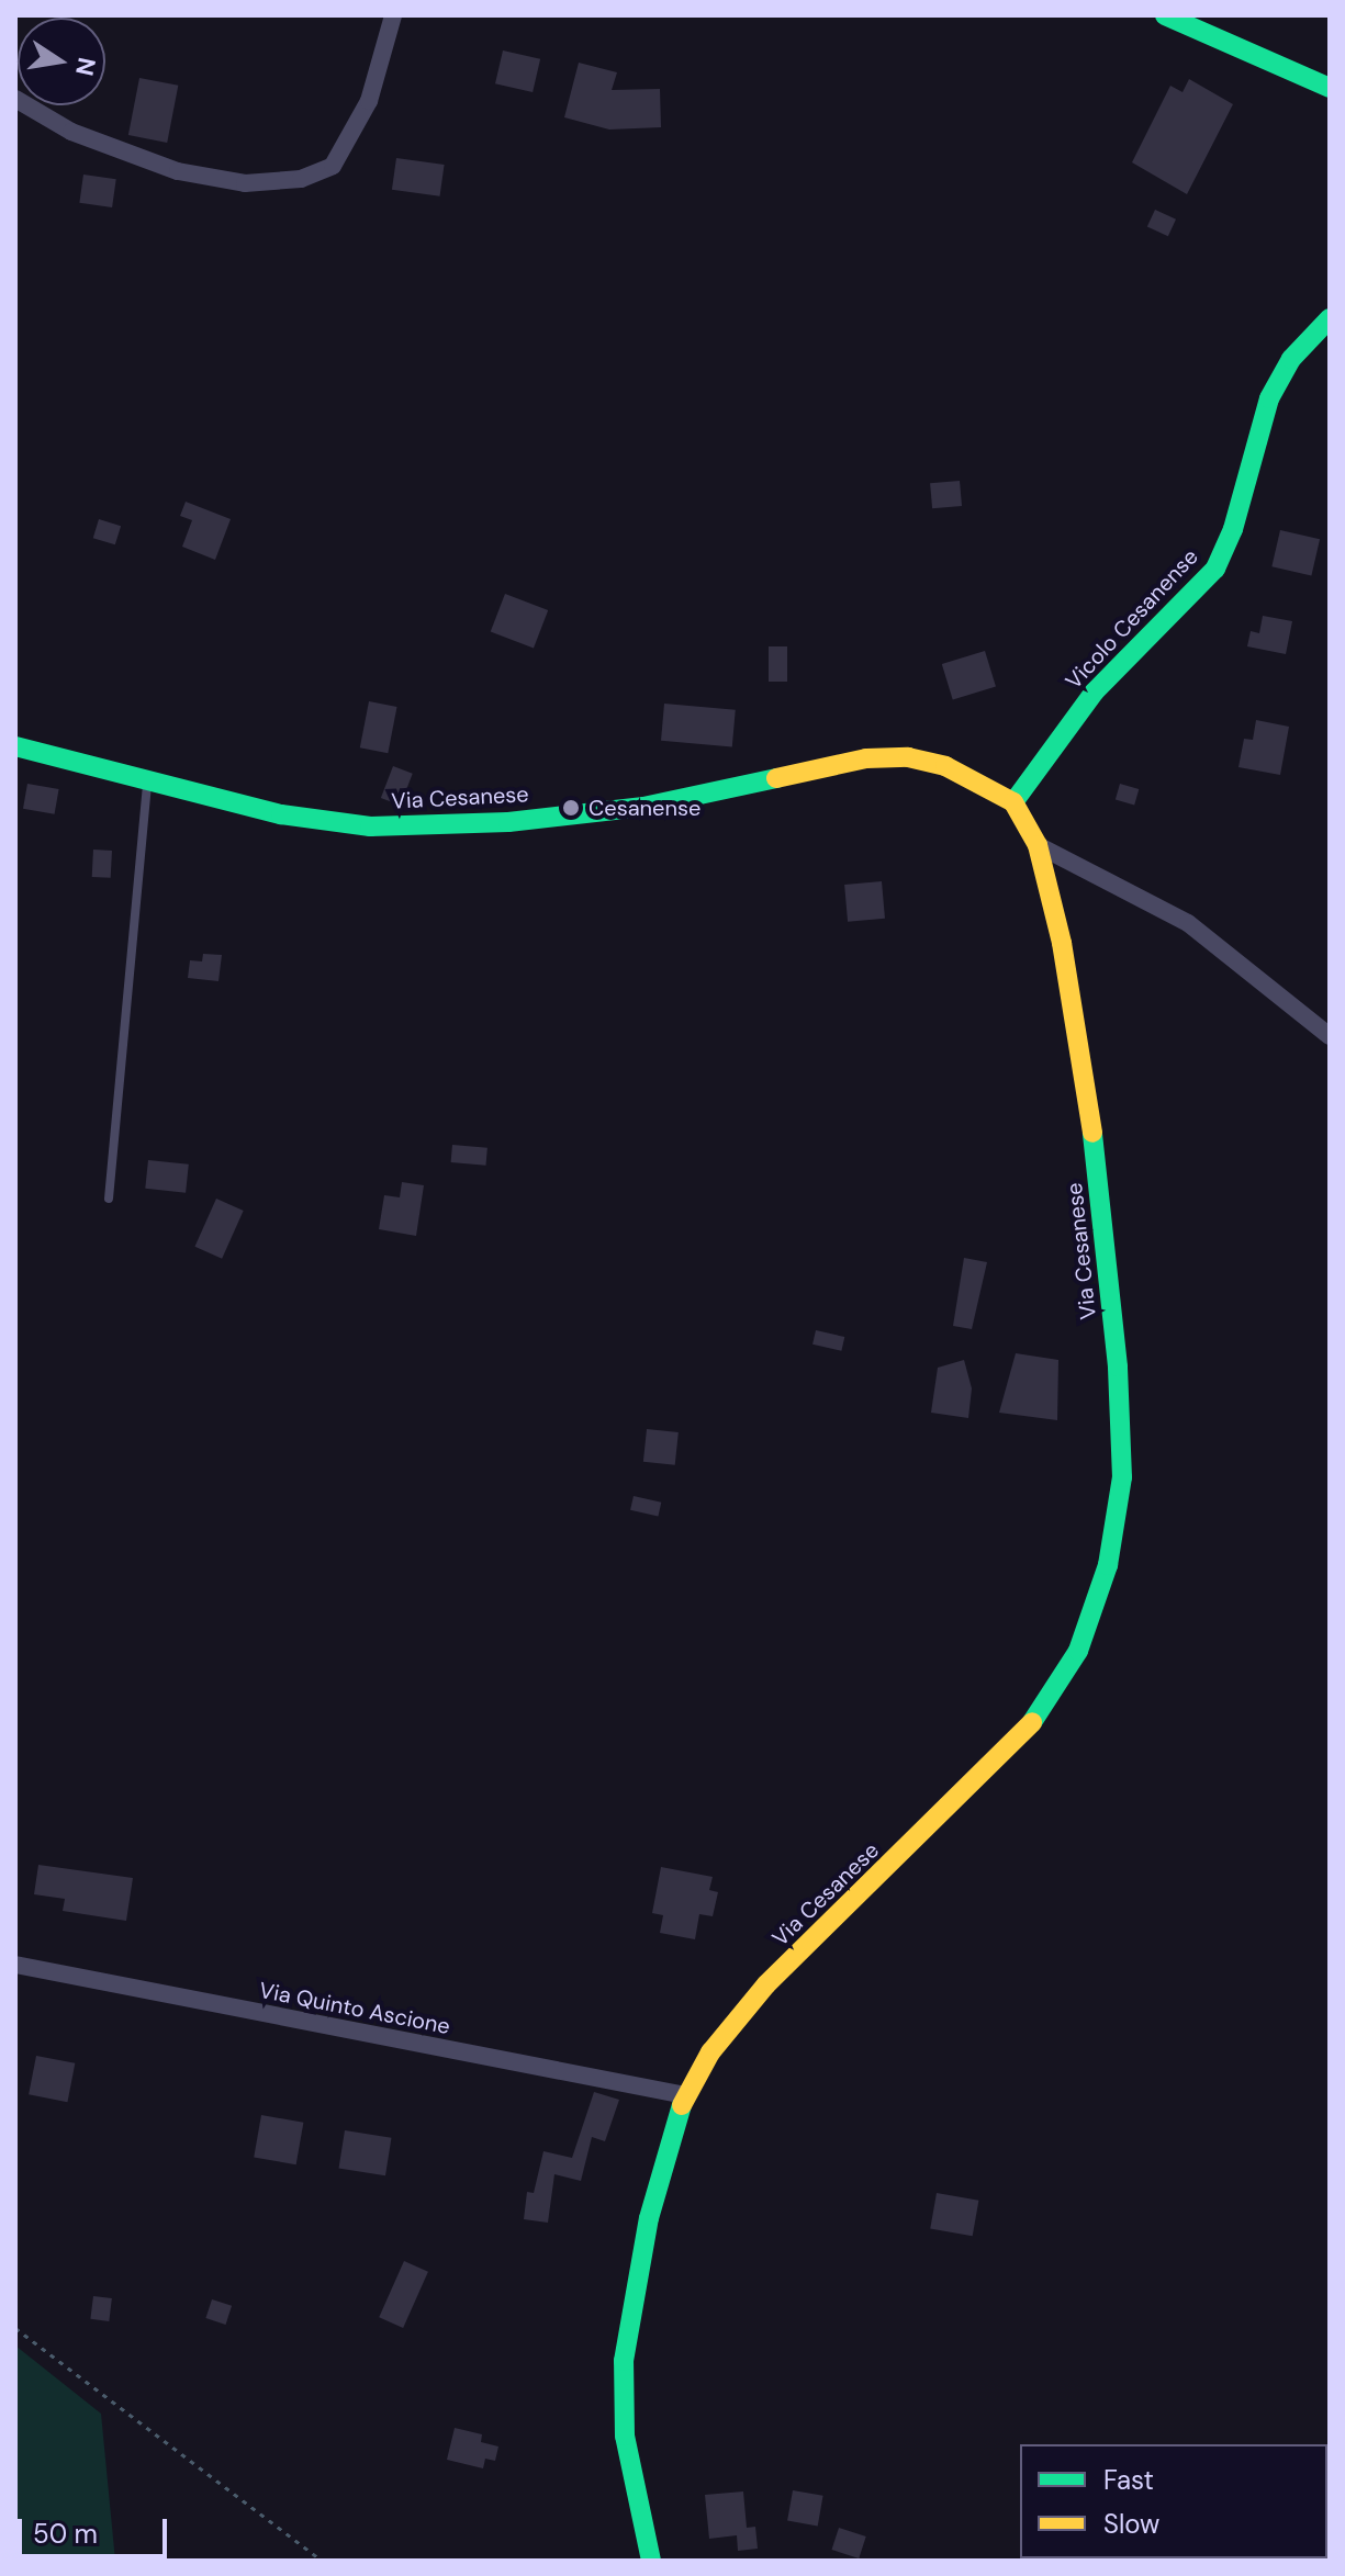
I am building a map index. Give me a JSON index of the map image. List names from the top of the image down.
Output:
{
  "streets": {
    "street": ["Vicolo Cesanense", "Via Cesanese", "Via Quinto Ascione"]
  },
  "crossings": [
    ["Vicolo Cesanense", "Via Cesanese"],
    ["Via Cesanese", "Via Quinto Ascione"]
  ],
  "places": ["Cesanense"],
  "legend": ["Fast", "Slow"],
  "scale_bar": "50 m",
  "north": "right"
}
